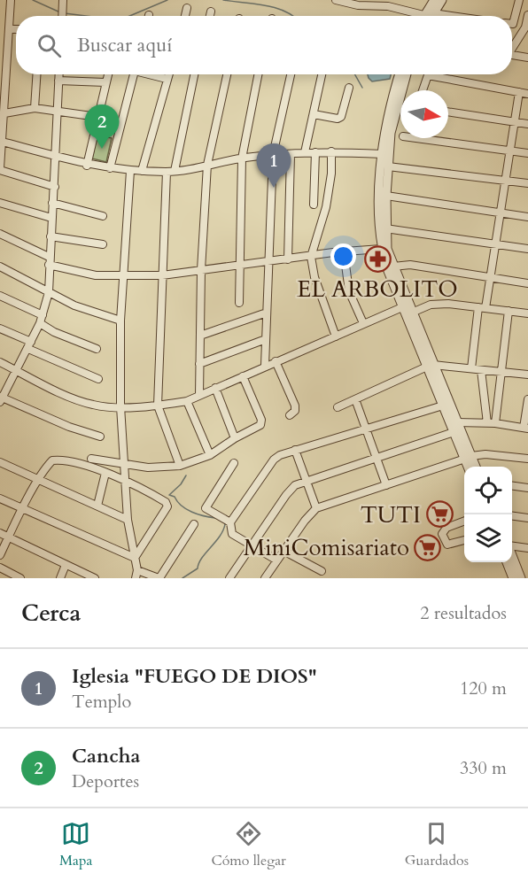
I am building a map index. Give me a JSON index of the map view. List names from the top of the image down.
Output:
{
  "places": {
    "pharmacy": ["EL ARBOLITO"],
    "supermarket": ["TUTI", "MiniComisariato"]
  },
  "north": "right",
  "page": {
    "search": "Buscar aquí",
    "pins": ["2", "1"],
    "heading": ["Cerca", "2 resultados"],
    "list": [
      {
        "mark": "1",
        "name": "Iglesia \"FUEGO DE DIOS\"",
        "note": "Templo",
        "value": "120 m"
      },
      {
        "mark": "2",
        "name": "Cancha",
        "note": "Deportes",
        "value": "330 m"
      }
    ],
    "nav": ["Mapa", "Cómo llegar", "Guardados"]
  }
}
